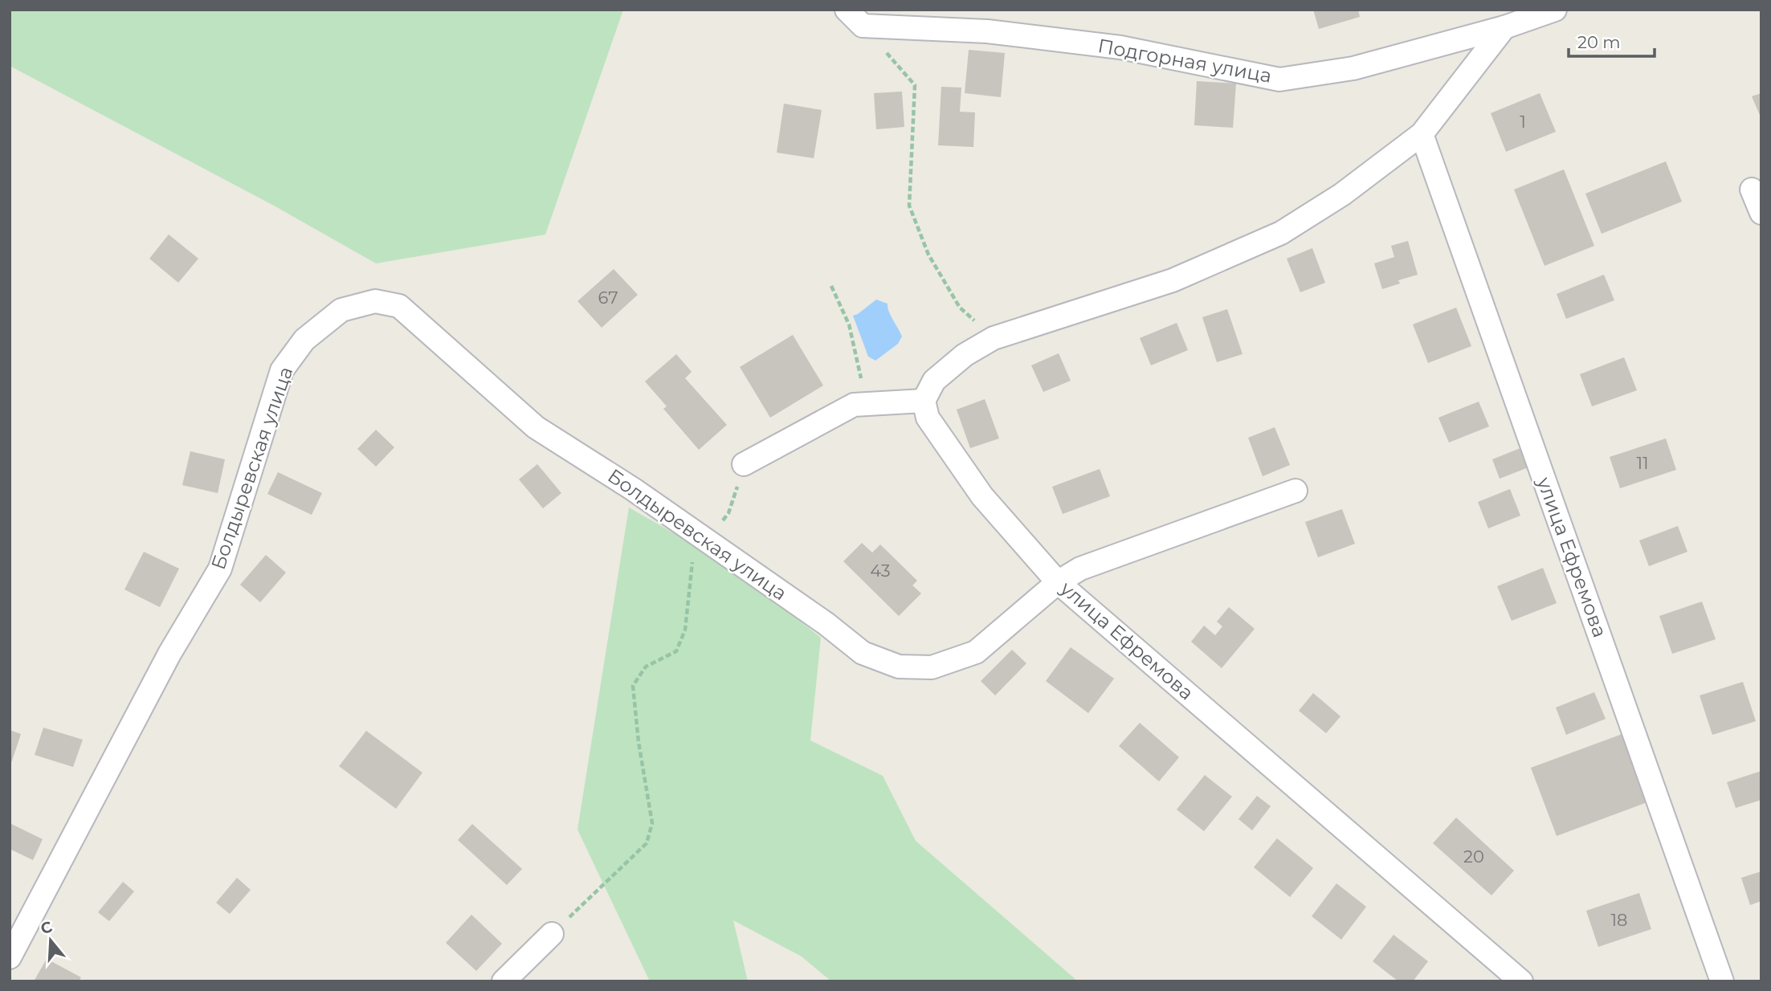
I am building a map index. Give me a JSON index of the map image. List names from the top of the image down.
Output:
{
  "streets": {
    "street": ["Подгорная улица", "Болдыревская улица", "улица Ефремова"]
  },
  "crossings": [
    ["Болдыревская улица", "улица Ефремова"]
  ],
  "house_numbers": [
    "1",
    "67",
    "11",
    "43",
    "20",
    "18"
  ],
  "scale_bar": "20 m",
  "north": "top"
}
